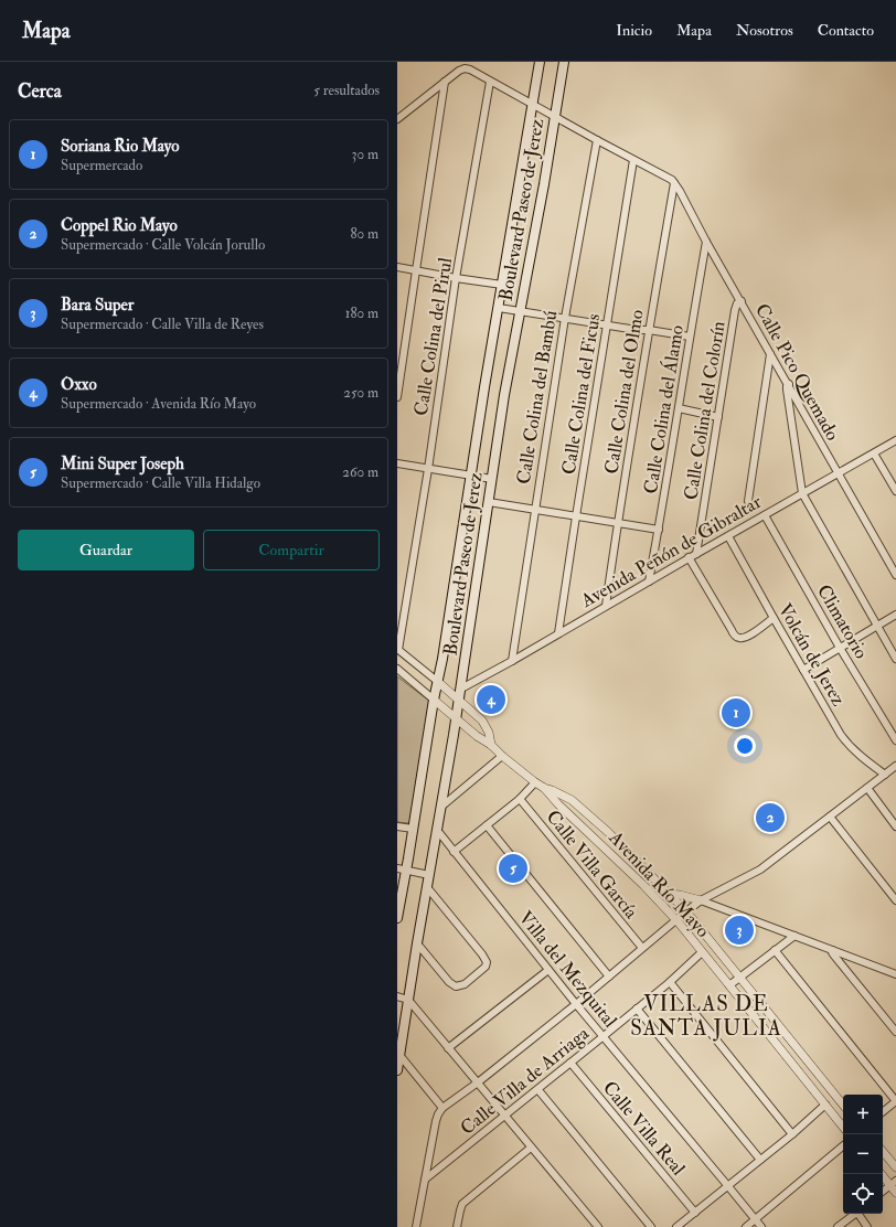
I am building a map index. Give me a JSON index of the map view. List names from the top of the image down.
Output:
{
  "streets": {
    "main road": ["Boulevard Paseo de Jerez"],
    "street": [
      "Calle Colina del Pirul",
      "Calle Pico Quemado",
      "Calle Colina del Olmo",
      "Calle Colina del Ficus",
      "Calle Colina del Bambú",
      "Calle Colina del Álamo",
      "Calle Colina del Colorín",
      "Avenida Peñón de Gibraltar",
      "Climatorio",
      "Volcán de Jerez",
      "Calle Villa García",
      "Avenida Río Mayo",
      "Villa del Mezquital",
      "Calle Villa de Arriaga",
      "Calle Villa Real"
    ]
  },
  "crossings": [
    ["Boulevard Paseo de Jerez", "Avenida Peñón de Gibraltar"],
    ["Boulevard Paseo de Jerez", "Avenida Río Mayo"],
    ["Boulevard Paseo de Jerez", "Villa del Mezquital"],
    ["Calle Colina del Pirul", "Avenida Río Mayo"],
    ["Calle Pico Quemado", "Calle Colina del Olmo"],
    ["Calle Pico Quemado", "Calle Colina del Álamo"],
    ["Calle Pico Quemado", "Calle Colina del Colorín"],
    ["Calle Pico Quemado", "Avenida Peñón de Gibraltar"],
    ["Calle Colina del Olmo", "Avenida Peñón de Gibraltar"],
    ["Calle Colina del Ficus", "Avenida Peñón de Gibraltar"],
    ["Calle Colina del Bambú", "Avenida Peñón de Gibraltar"],
    ["Calle Colina del Álamo", "Avenida Peñón de Gibraltar"],
    ["Calle Colina del Colorín", "Avenida Peñón de Gibraltar"],
    ["Avenida Peñón de Gibraltar", "Climatorio"],
    ["Avenida Peñón de Gibraltar", "Volcán de Jerez"],
    ["Avenida Río Mayo", "Calle Villa de Arriaga"],
    ["Villa del Mezquital", "Calle Villa de Arriaga"],
    ["Calle Villa de Arriaga", "Calle Villa Real"]
  ],
  "districts": ["VILLAS DE SANTA JULIA"],
  "page": {
    "header": "Mapa",
    "nav": [
      "Inicio",
      "Mapa",
      "Nosotros",
      "Contacto"
    ],
    "heading": ["Cerca", "5 resultados"],
    "list": [
      {
        "mark": "1",
        "name": "Soriana Rio Mayo",
        "note": "Supermercado",
        "value": "30 m"
      },
      {
        "mark": "2",
        "name": "Coppel Rio Mayo",
        "note": "Supermercado · Calle Volcán Jorullo",
        "value": "80 m"
      },
      {
        "mark": "3",
        "name": "Bara Super",
        "note": "Supermercado · Calle Villa de Reyes",
        "value": "180 m"
      },
      {
        "mark": "4",
        "name": "Oxxo",
        "note": "Supermercado · Avenida Río Mayo",
        "value": "250 m"
      },
      {
        "mark": "5",
        "name": "Mini Super Joseph",
        "note": "Supermercado · Calle Villa Hidalgo",
        "value": "260 m"
      }
    ],
    "buttons": ["Guardar", "Compartir"],
    "pins": [
      "4",
      "1",
      "2",
      "5",
      "3"
    ],
    "map_buttons": ["+", "−"]
  }
}
